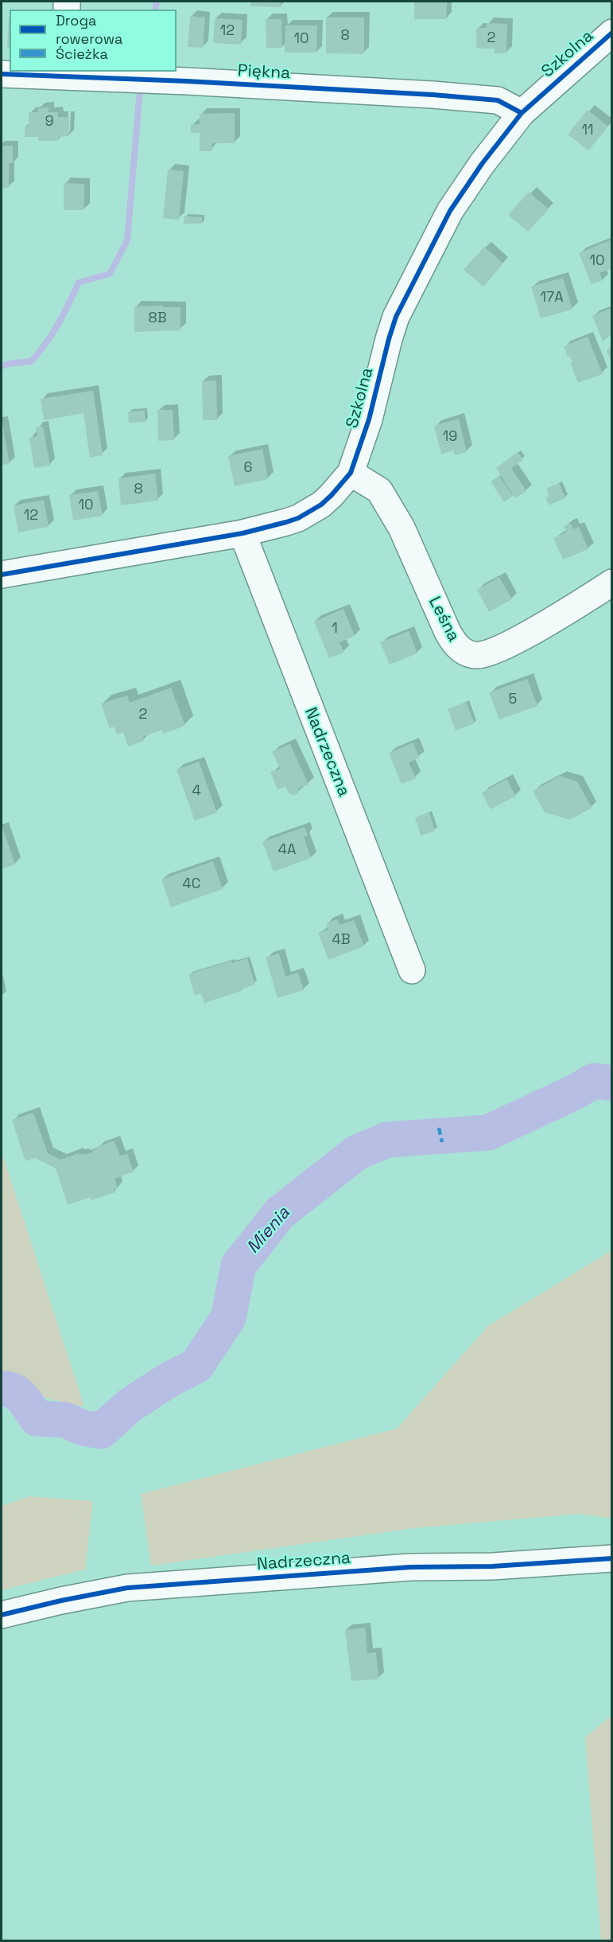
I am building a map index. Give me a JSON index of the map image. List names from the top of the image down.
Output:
{
  "streets": {
    "street": [
      "Szkolna",
      "Piękna",
      "Leśna",
      "Nadrzeczna"
    ]
  },
  "crossings": [
    ["Szkolna", "Piękna"],
    ["Szkolna", "Leśna"],
    ["Szkolna", "Nadrzeczna"]
  ],
  "water": ["Mienia"],
  "house_numbers": [
    "12",
    "8",
    "2",
    "10",
    "9",
    "11",
    "10",
    "17A",
    "8B",
    "19",
    "6",
    "8",
    "10",
    "12",
    "1",
    "5",
    "2",
    "4",
    "4A",
    "4C",
    "4B"
  ],
  "legend": ["Droga rowerowa", "Ścieżka"]
}
